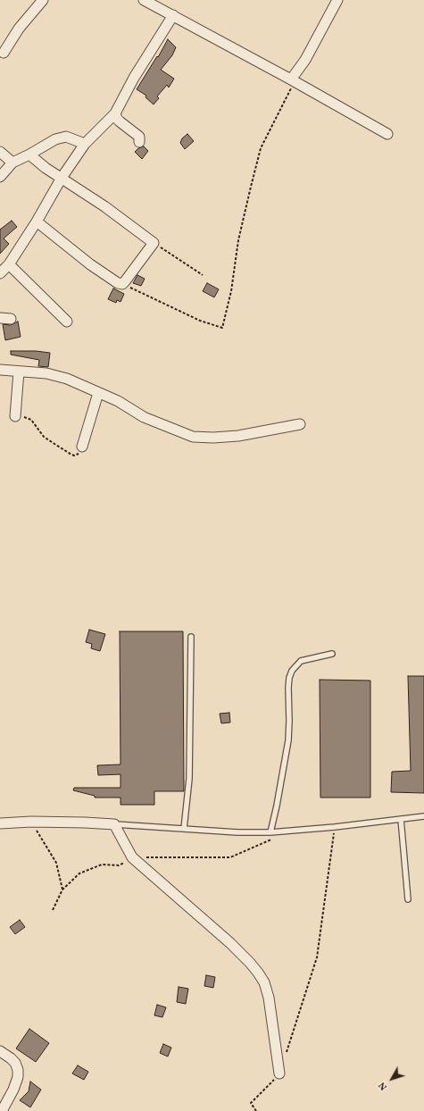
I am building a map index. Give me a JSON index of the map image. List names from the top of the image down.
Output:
{
  "north": "bottom left"
}
